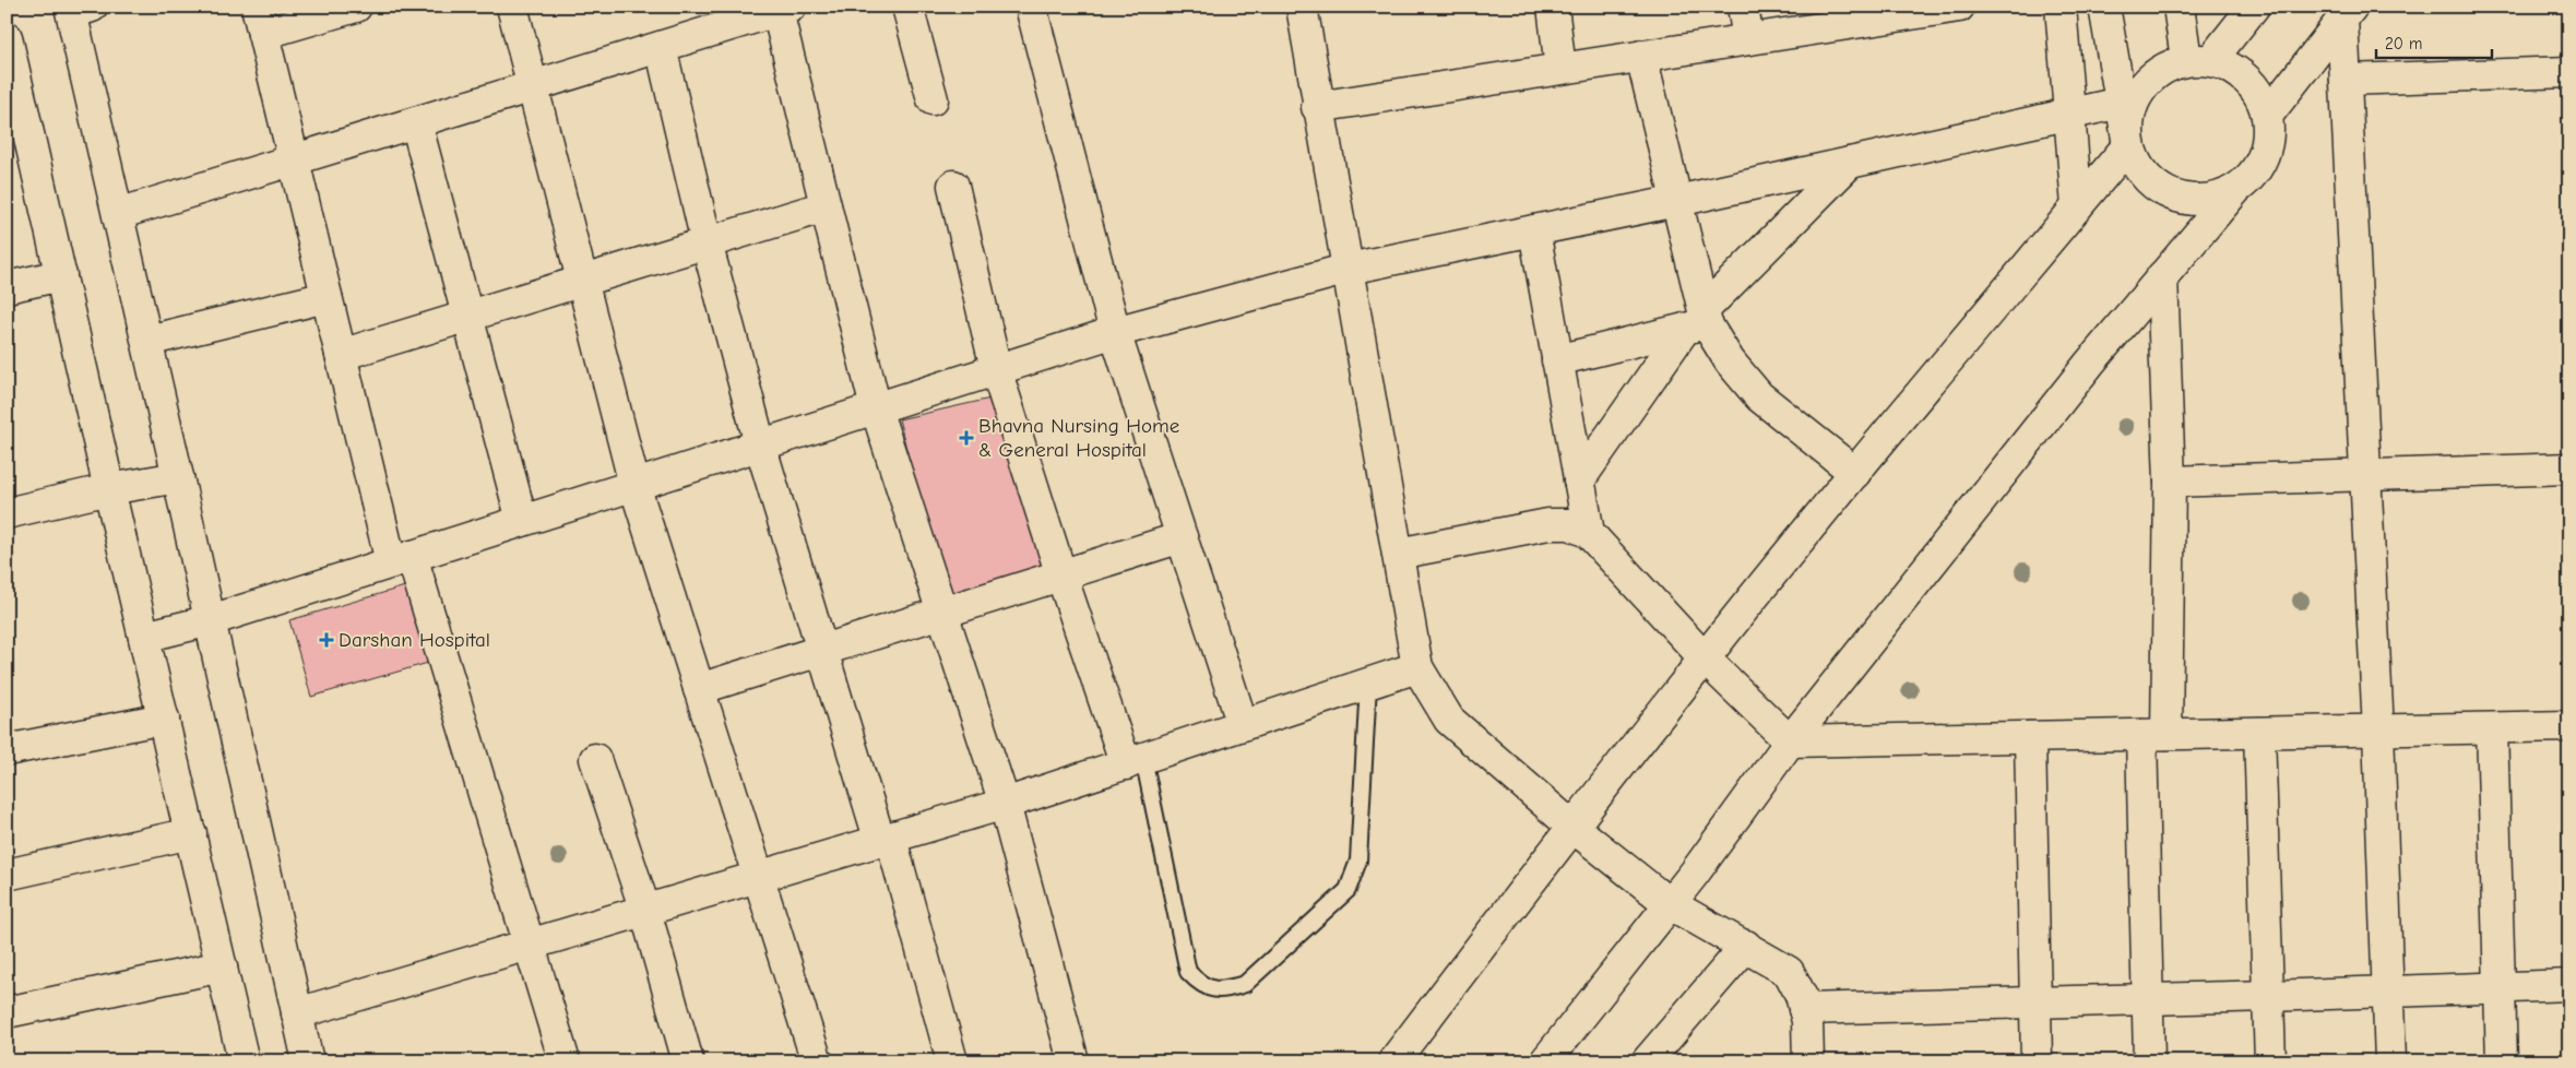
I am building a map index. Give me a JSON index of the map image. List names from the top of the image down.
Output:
{
  "places": {
    "health": ["Bhavna Nursing Home & General Hospital", "Darshan Hospital"]
  },
  "scale_bar": "20 m"
}
